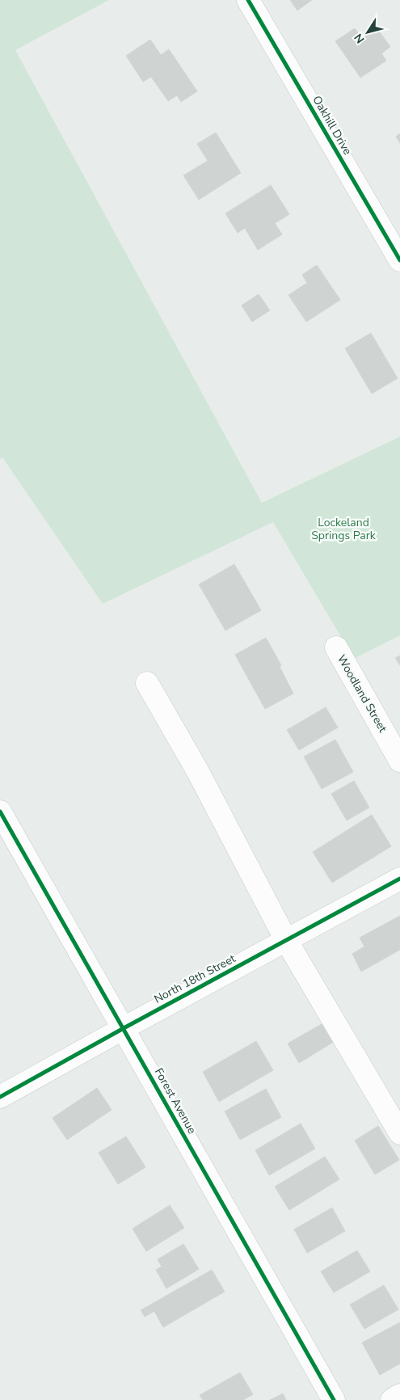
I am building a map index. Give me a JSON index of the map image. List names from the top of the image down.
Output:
{
  "streets": {
    "street": [
      "Oakhill Drive",
      "Woodland Street",
      "North 18th Street",
      "Forest Avenue"
    ]
  },
  "crossings": [
    ["North 18th Street", "Forest Avenue"]
  ],
  "parks": ["Lockeland Springs Park"],
  "north": "bottom left"
}
